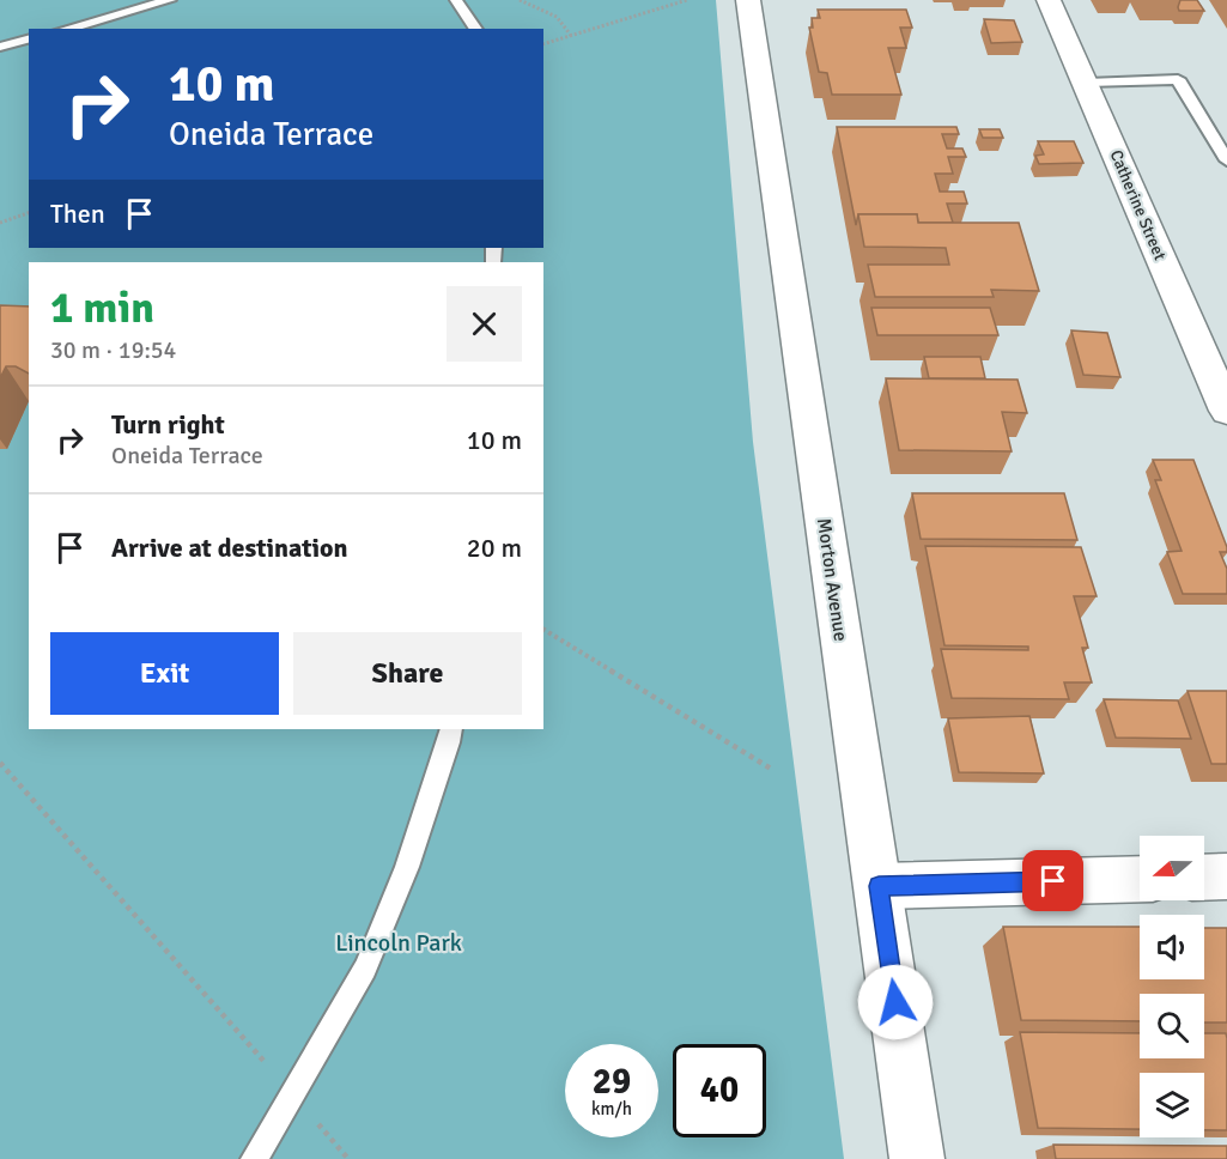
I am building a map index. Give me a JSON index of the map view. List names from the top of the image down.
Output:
{
  "streets": {
    "street": ["Catherine Street", "Morton Avenue"]
  },
  "parks": ["Lincoln Park"],
  "north": "left",
  "page": {
    "turn": ["10 m", "Oneida Terrace"],
    "then": "Then",
    "heading": ["1 min", "30 m · 19:54"],
    "list": [
      {
        "name": "Turn right",
        "note": "Oneida Terrace",
        "value": "10 m"
      },
      {
        "name": "Arrive at destination",
        "value": "20 m"
      }
    ],
    "buttons": ["Exit", "Share"],
    "speed": "29 km/h",
    "limit": "40"
  }
}
